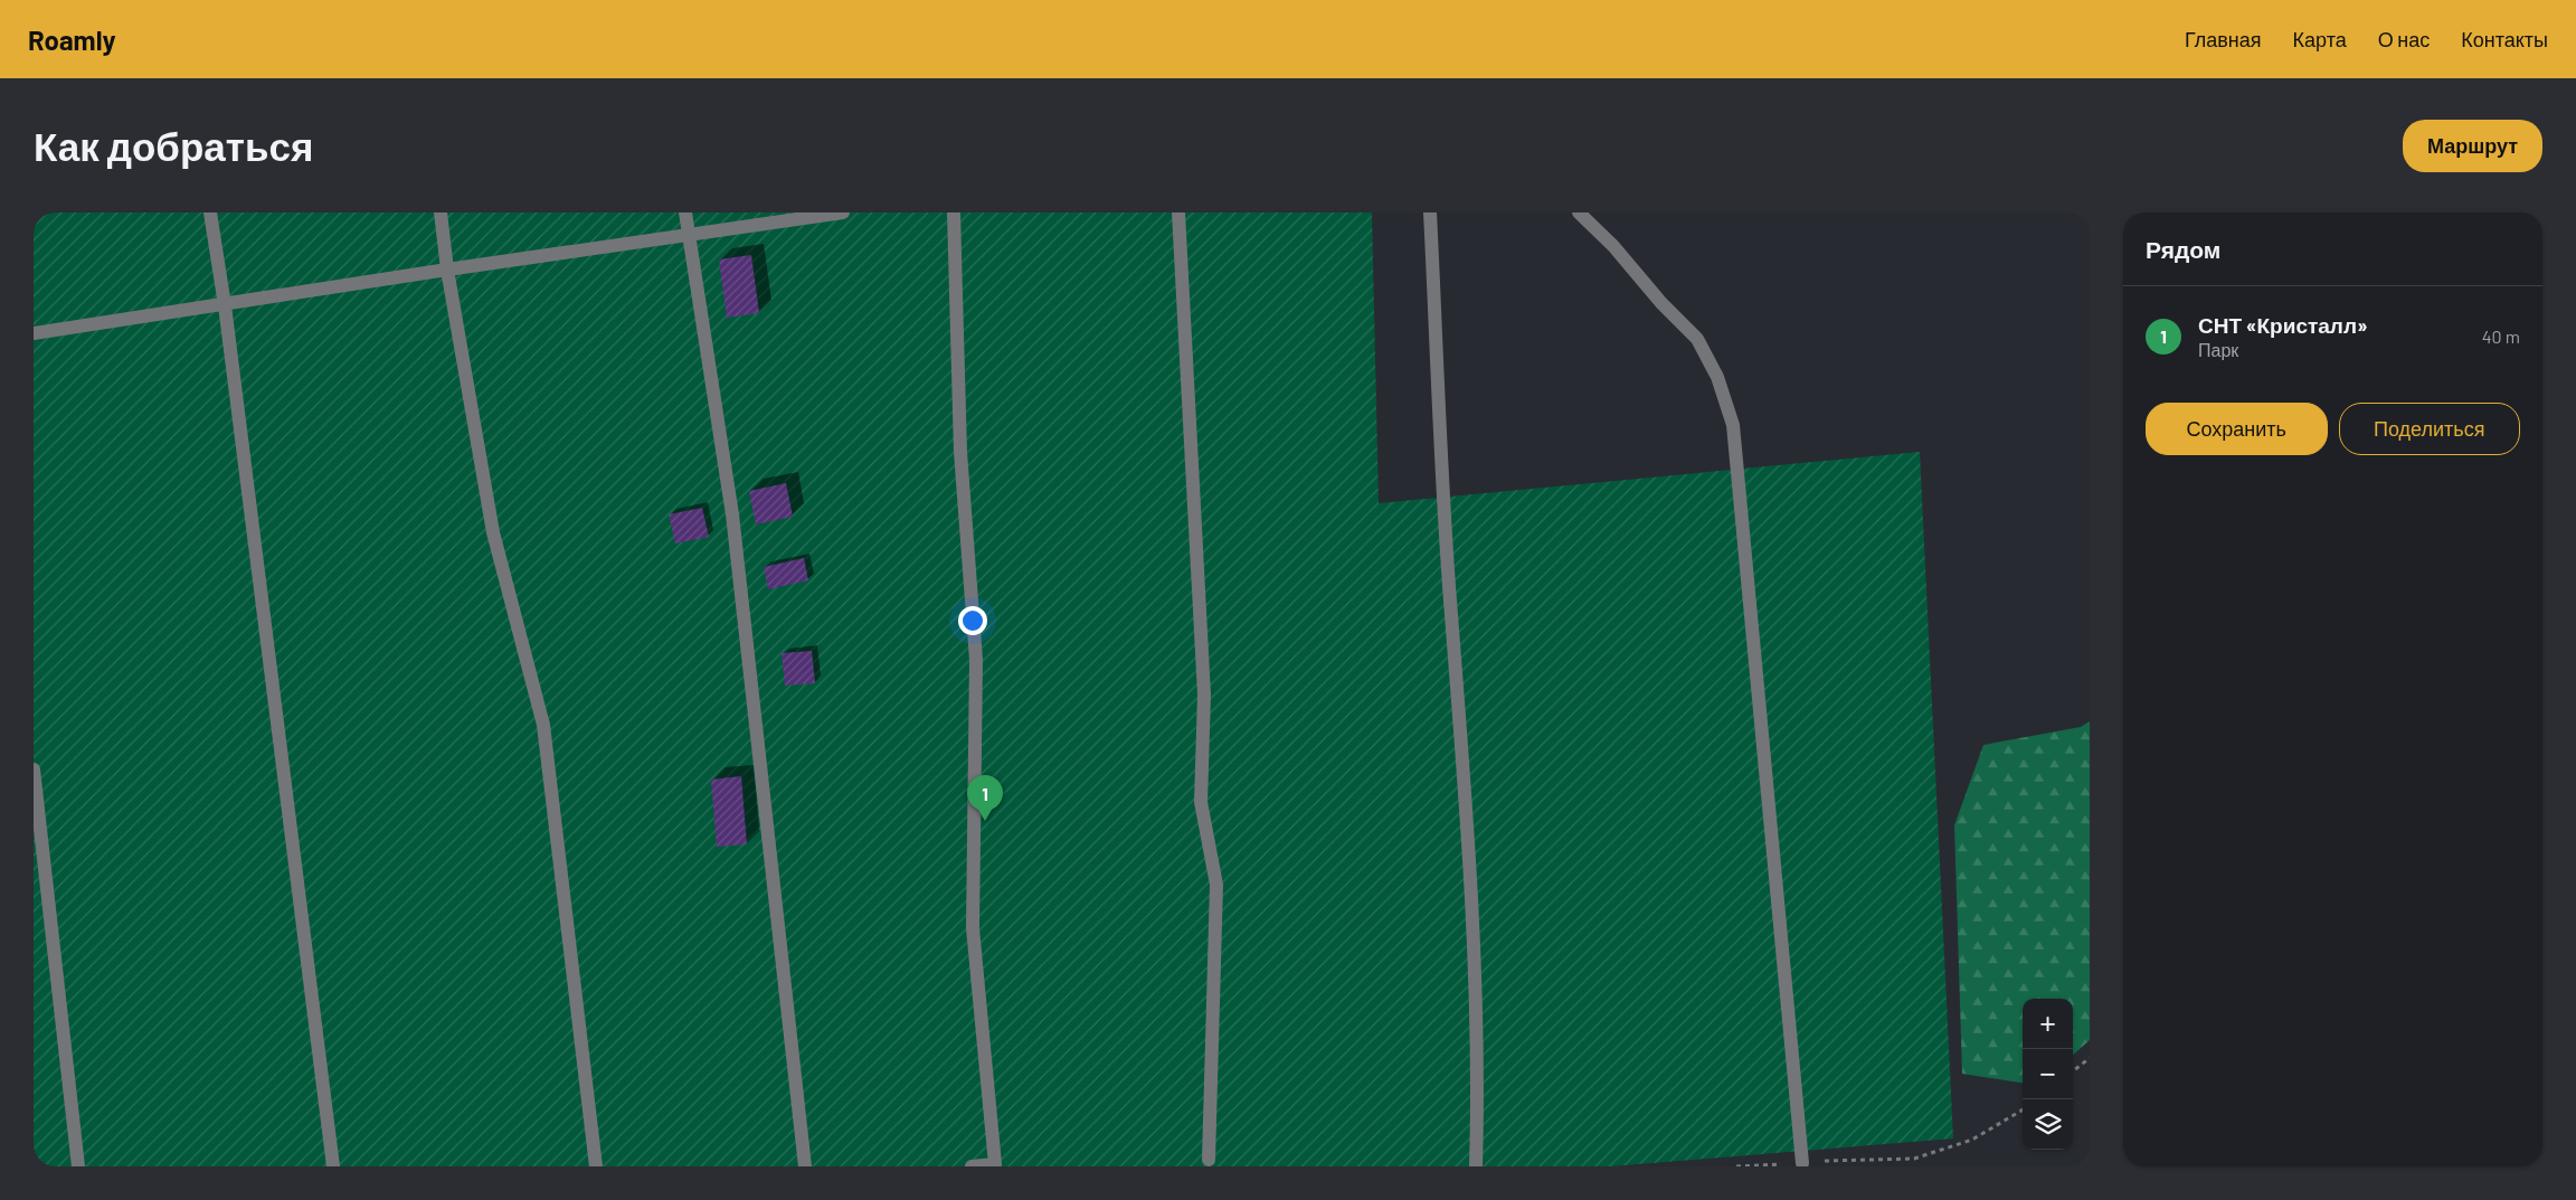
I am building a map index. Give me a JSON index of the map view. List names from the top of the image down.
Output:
{
  "page": {
    "header": "Roamly",
    "nav": [
      "Главная",
      "Карта",
      "О нас",
      "Контакты"
    ],
    "buttons": [
      "Маршрут",
      ["Сохранить", "Поделиться"]
    ],
    "title": "Как добраться",
    "heading": "Рядом",
    "list": [
      {
        "mark": "1",
        "name": "СНТ «Кристалл»",
        "note": "Парк",
        "value": "40 m"
      }
    ],
    "pins": "1",
    "map_buttons": ["+", "−"]
  }
}
